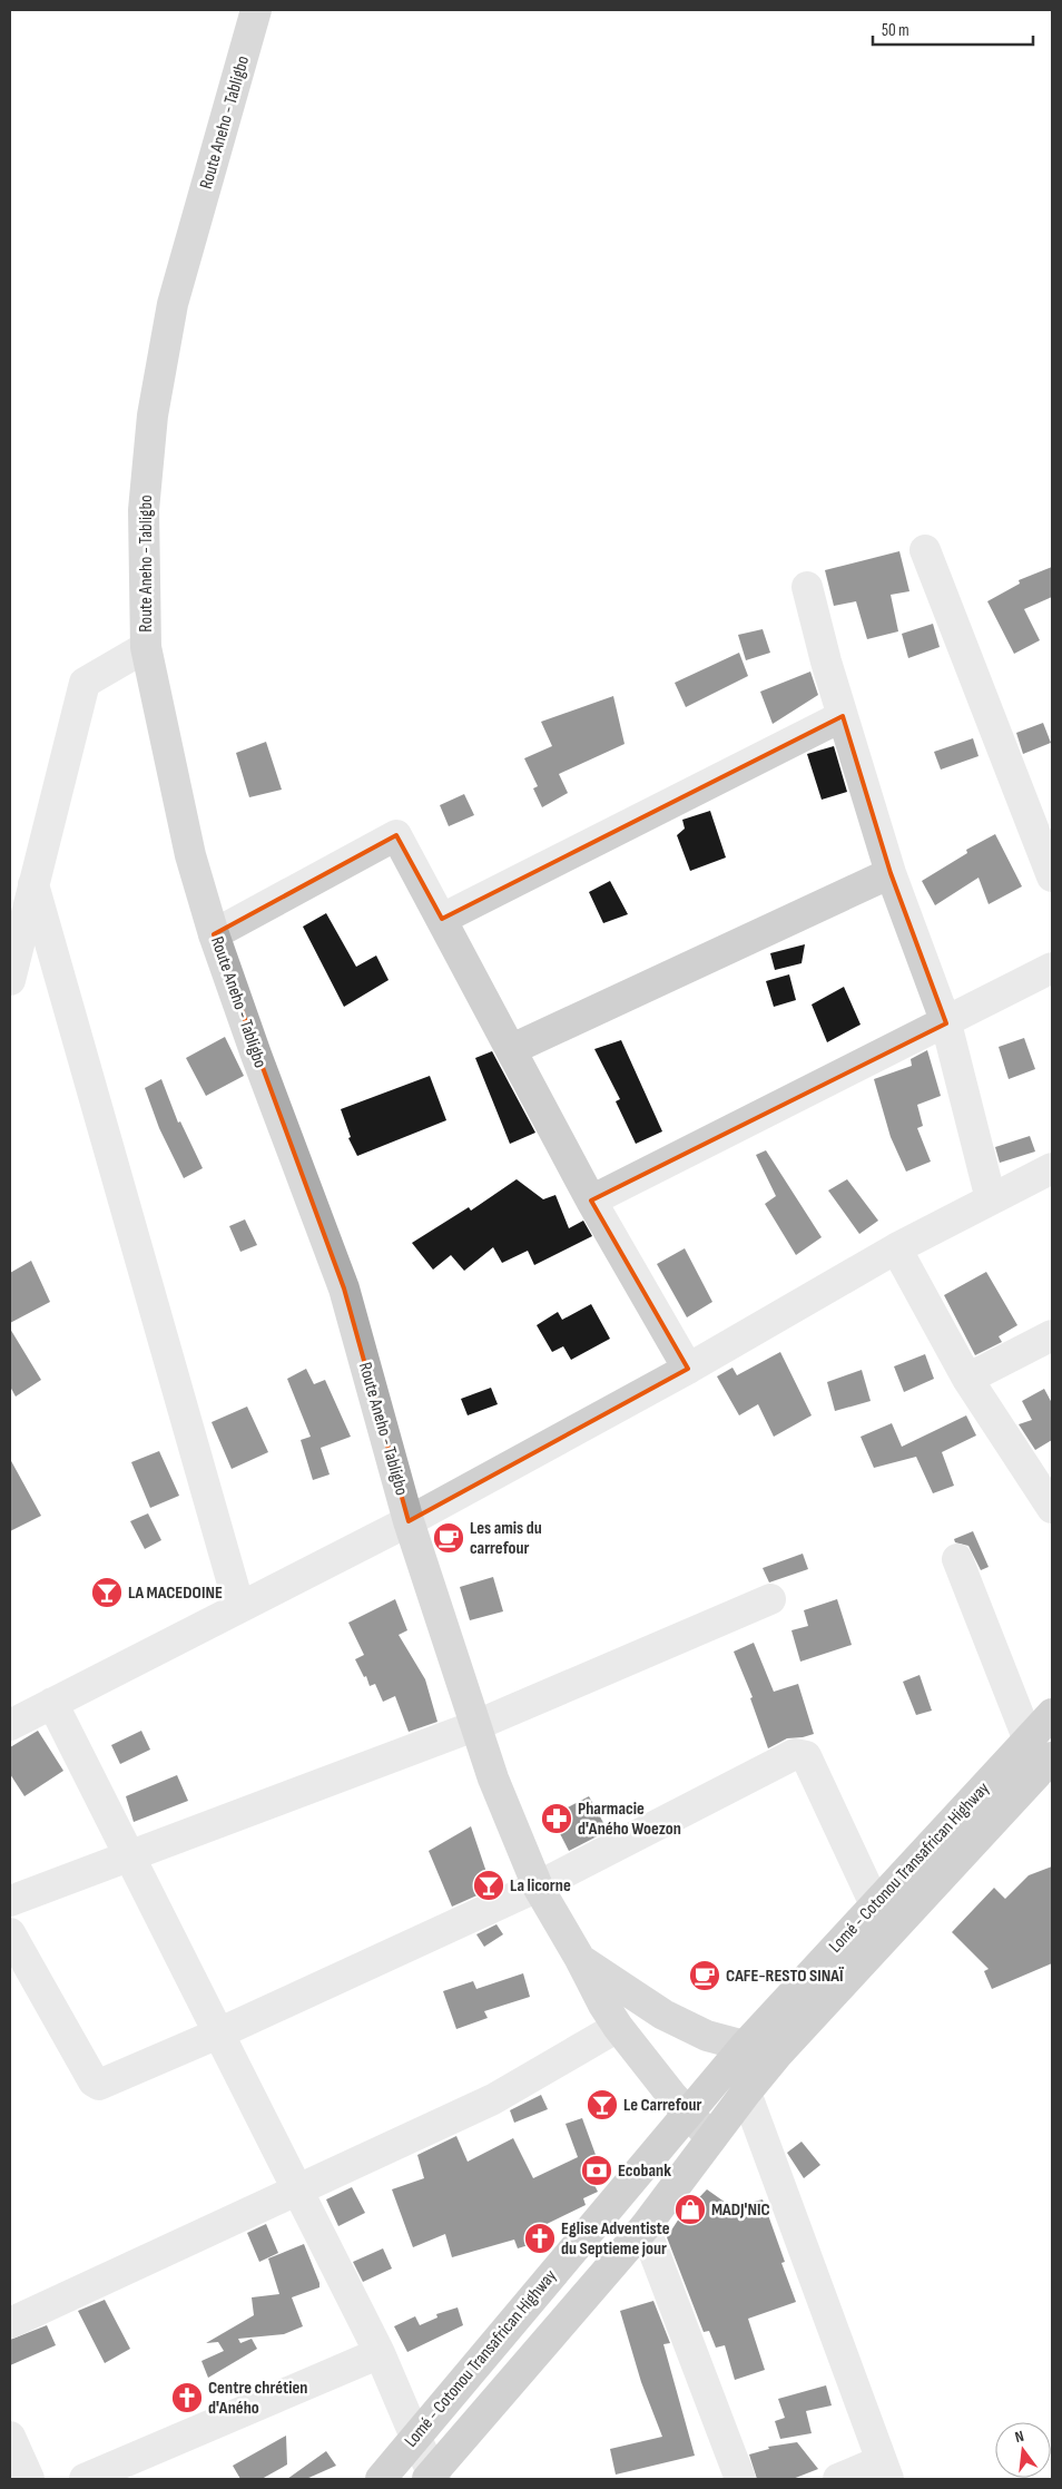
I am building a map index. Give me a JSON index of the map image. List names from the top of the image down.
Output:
{
  "streets": {
    "highway": ["Lomé - Cotonou Transafrican Highway"],
    "main road": ["Route Aneho - Tabligbo"]
  },
  "crossings": [
    ["Route Aneho - Tabligbo", "Lomé - Cotonou Transafrican Highway"]
  ],
  "places": {
    "cafe": ["Les amis du carrefour", "CAFE-RESTO SINAÏ"],
    "bar": ["LA MACEDOINE", "La licorne", "Le Carrefour"],
    "pharmacy": ["Pharmacie d'Aného Woezon"],
    "bank": ["Ecobank"],
    "shop": ["MADJ'NIC"],
    "church": ["Eglise Adventiste du Septieme jour", "Centre chrétien d'Aného"]
  },
  "scale_bar": "50 m",
  "north": "top"
}
